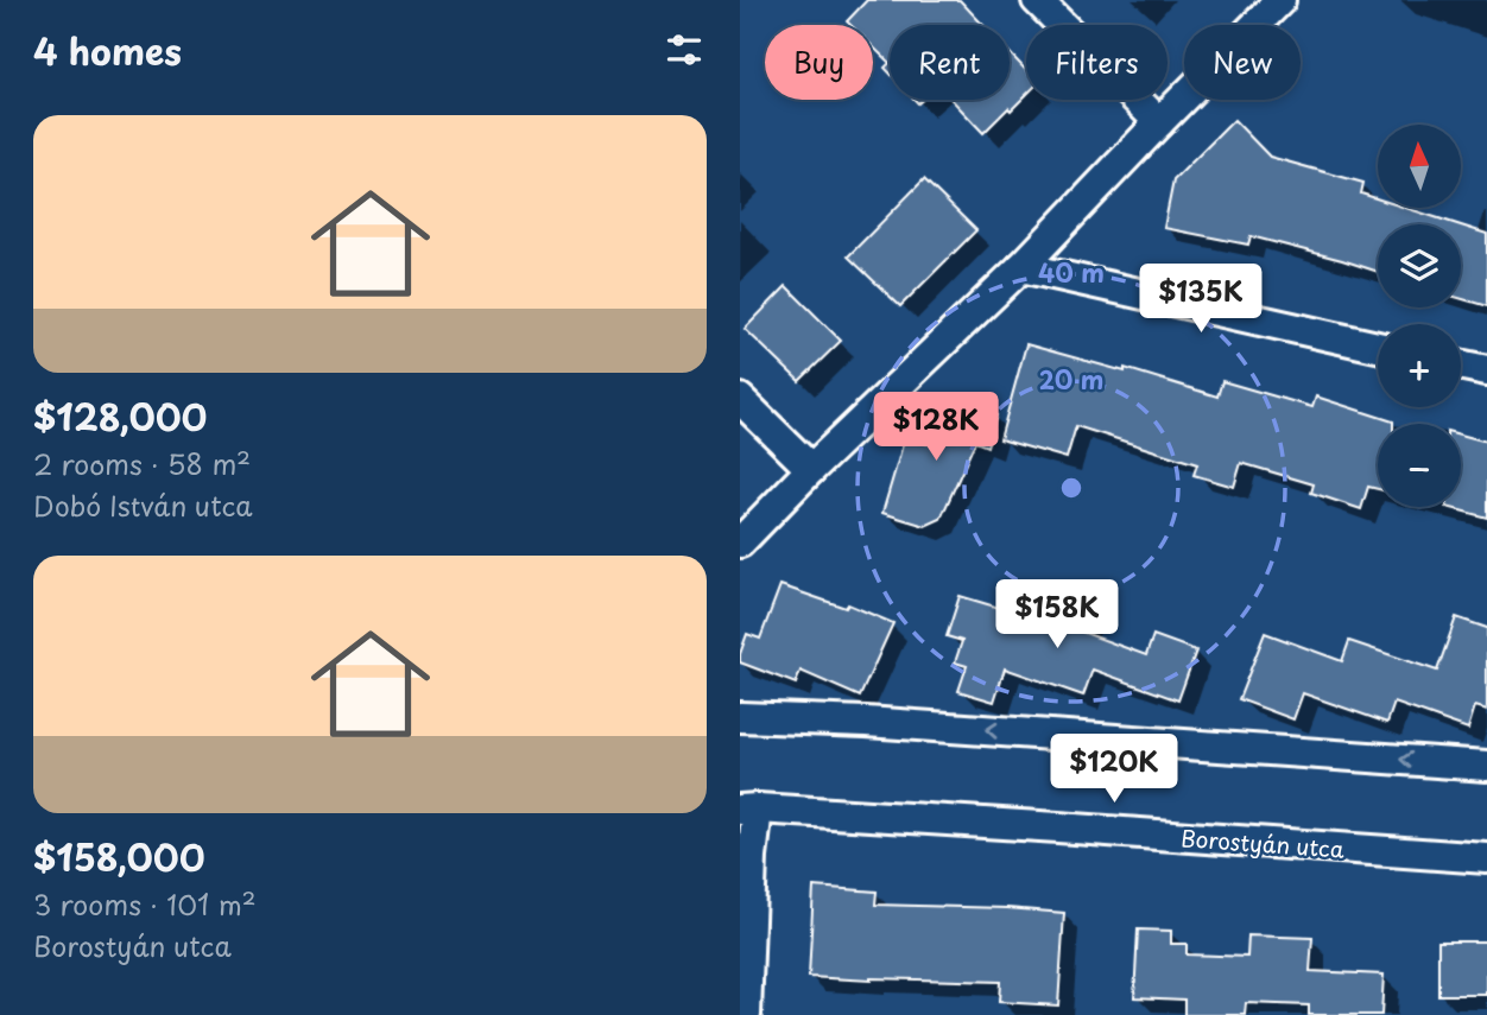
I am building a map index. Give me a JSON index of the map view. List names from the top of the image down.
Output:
{
  "streets": {
    "street": ["Borostyán utca"]
  },
  "north": "top",
  "page": {
    "heading": "4 homes",
    "chip": [
      "Buy",
      "Rent",
      "Filters",
      "New"
    ],
    "list": [
      {
        "name": "$128,000",
        "note": "2 rooms · 58 m² · Dobó István utca"
      },
      {
        "name": "$158,000",
        "note": "3 rooms · 101 m² · Borostyán utca"
      }
    ],
    "map_buttons": ["+", "−"],
    "price": [
      "$135K",
      "$128K",
      "$158K",
      "$120K"
    ]
  },
  "rings": ["40 m", "20 m"]
}
